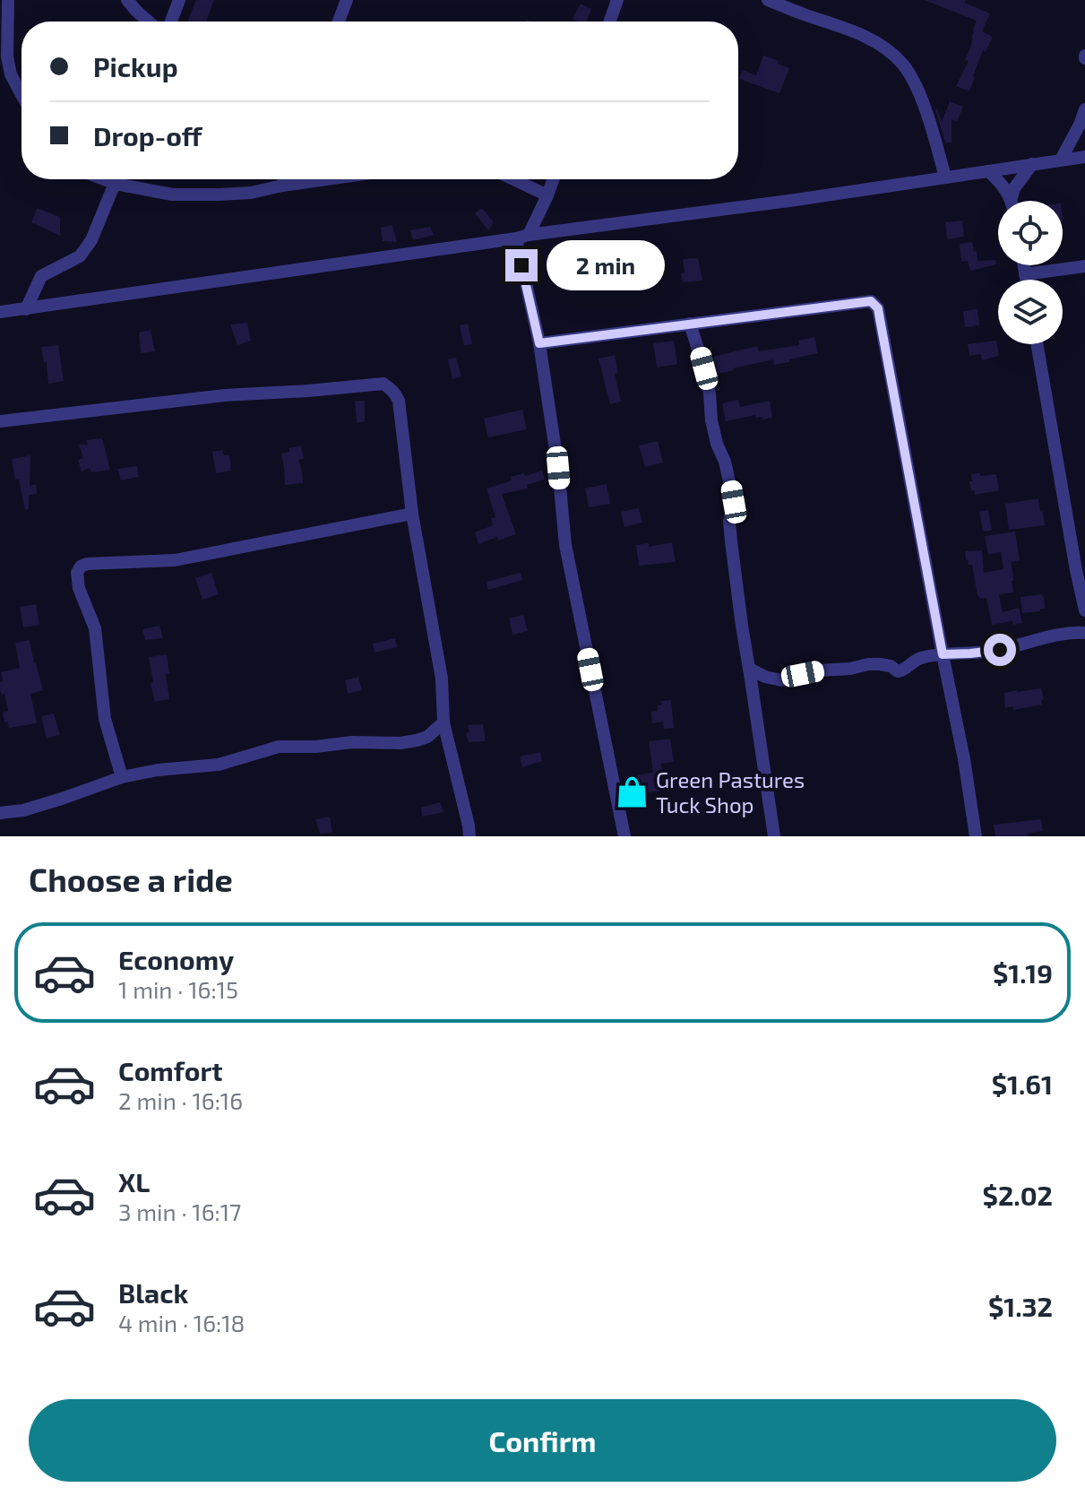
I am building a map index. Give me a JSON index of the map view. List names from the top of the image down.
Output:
{
  "places": {
    "shop": ["Green Pastures Tuck Shop"]
  },
  "page": {
    "banner": ["Pickup", "Drop-off"],
    "bubble": "2 min",
    "heading": "Choose a ride",
    "list": [
      {
        "name": "Economy",
        "note": "1 min · 16:15",
        "value": "$1.19"
      },
      {
        "name": "Comfort",
        "note": "2 min · 16:16",
        "value": "$1.61"
      },
      {
        "name": "XL",
        "note": "3 min · 16:17",
        "value": "$2.02"
      },
      {
        "name": "Black",
        "note": "4 min · 16:18",
        "value": "$1.32"
      }
    ],
    "buttons": "Confirm"
  }
}
